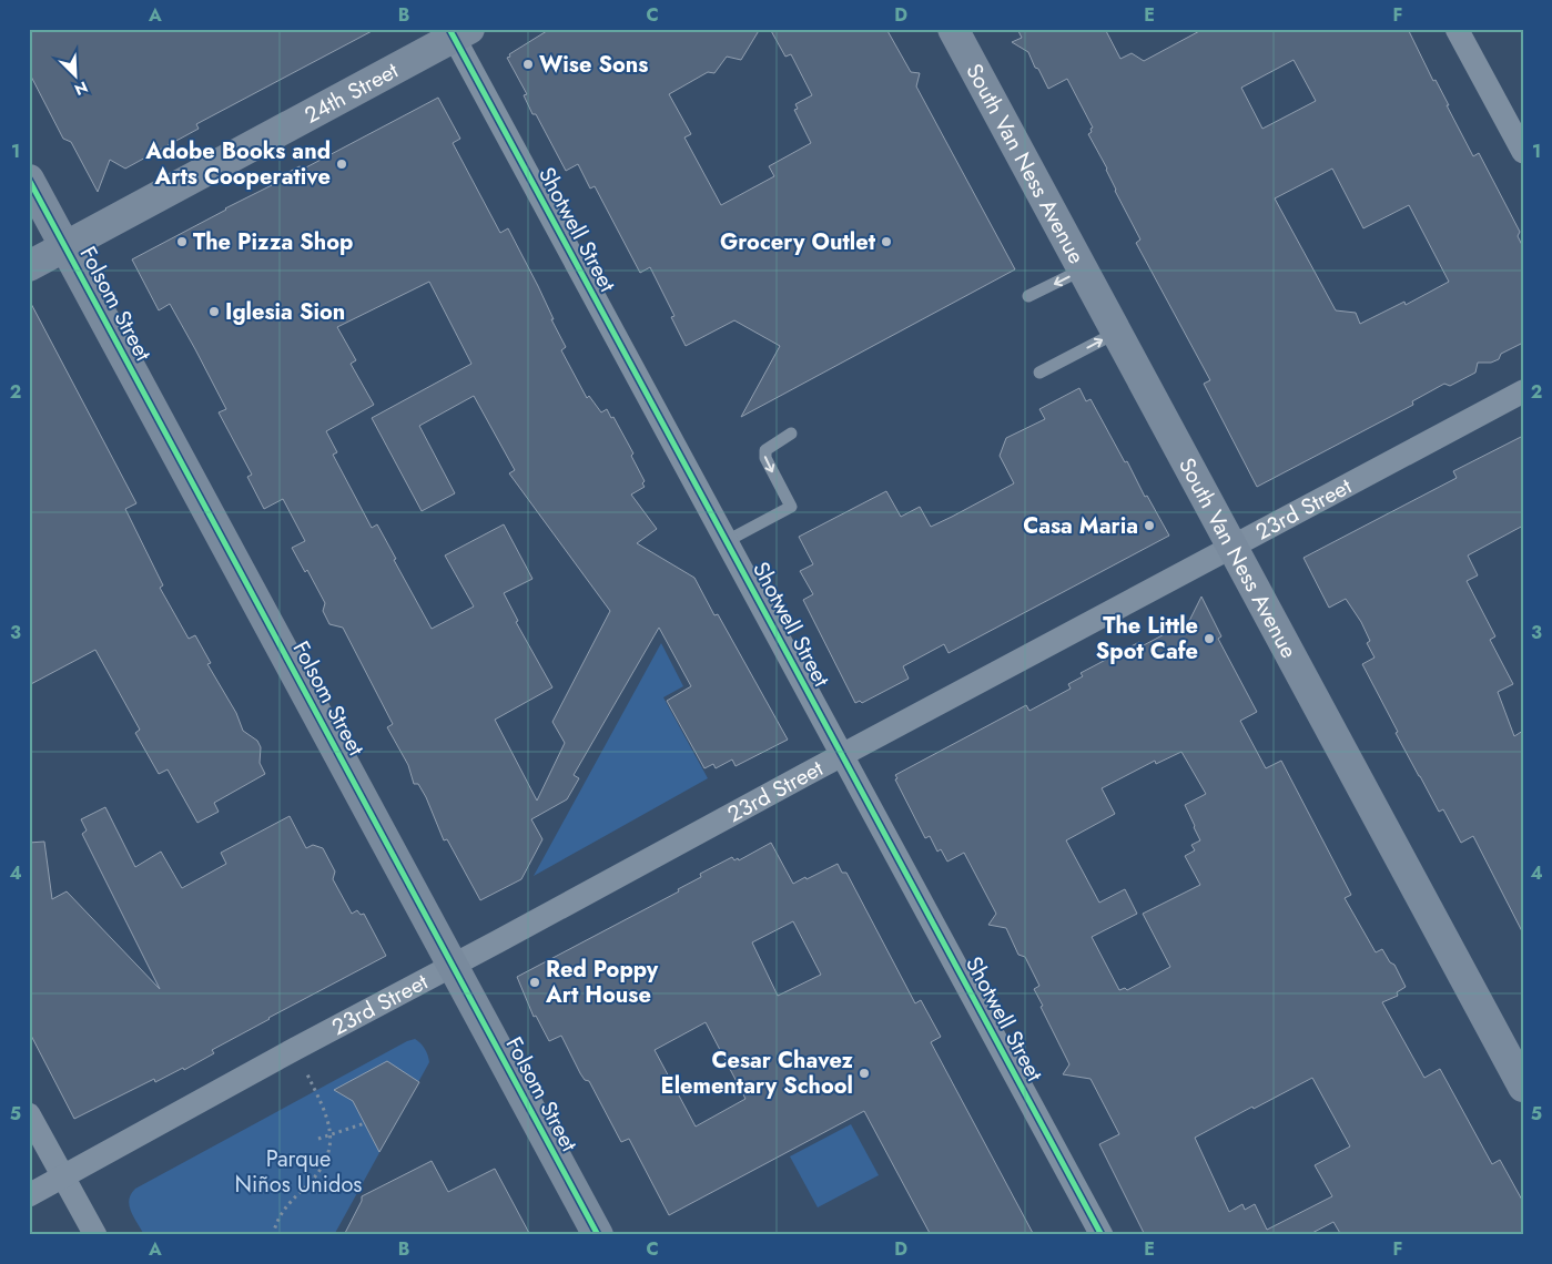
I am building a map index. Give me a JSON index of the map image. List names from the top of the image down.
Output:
{
  "streets": {
    "street": [
      "24th Street",
      "South Van Ness Avenue",
      "Shotwell Street",
      "Folsom Street",
      "23rd Street"
    ]
  },
  "crossings": [
    ["24th Street", "Shotwell Street"],
    ["24th Street", "Folsom Street"],
    ["South Van Ness Avenue", "23rd Street"],
    ["Shotwell Street", "23rd Street"],
    ["Folsom Street", "23rd Street"]
  ],
  "parks": ["Parque Niños Unidos"],
  "places": [
    "Wise Sons",
    "Adobe Books and Arts Cooperative",
    "The Pizza Shop",
    "Grocery Outlet",
    "Iglesia Sion",
    "Casa Maria",
    "The Little Spot Cafe",
    "Red Poppy Art House",
    "Cesar Chavez Elementary School"
  ],
  "north": "bottom right",
  "grid": {
    "columns": [
      "A",
      "B",
      "C",
      "D",
      "E",
      "F"
    ],
    "rows": [
      "1",
      "2",
      "3",
      "4",
      "5"
    ]
  }
}
